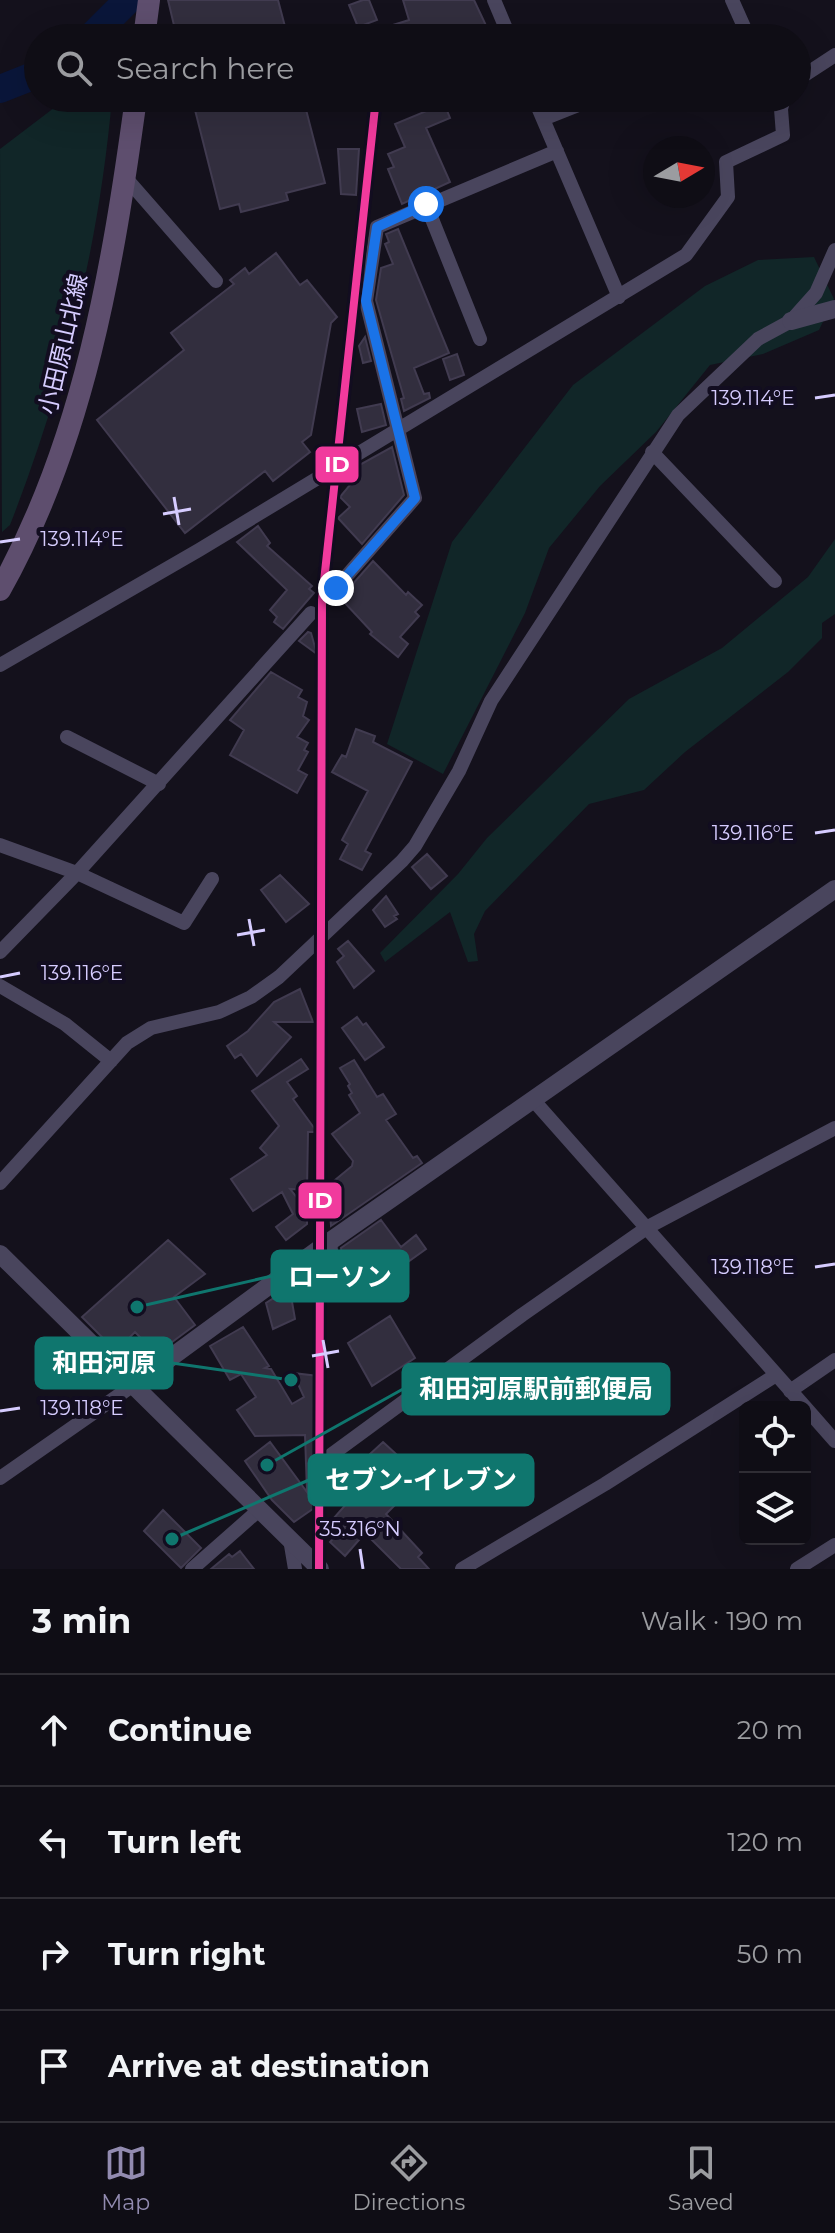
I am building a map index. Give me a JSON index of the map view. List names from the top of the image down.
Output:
{
  "streets": {
    "main road": ["小田原山北線"]
  },
  "places": [
    "ローソン",
    "和田河原",
    "和田河原駅前郵便局",
    "セブン-イレブン"
  ],
  "lines": ["transit line ID"],
  "north": "right",
  "page": {
    "search": "Search here",
    "heading": ["3 min", "Walk · 190 m"],
    "list": [
      ["Continue", "20 m"],
      ["Turn left", "120 m"],
      ["Turn right", "50 m"],
      "Arrive at destination"
    ],
    "nav": ["Map", "Directions", "Saved"]
  },
  "coordinates": [
    "139.114°E",
    "139.116°E",
    "139.118°E",
    "35.316°N"
  ]
}
